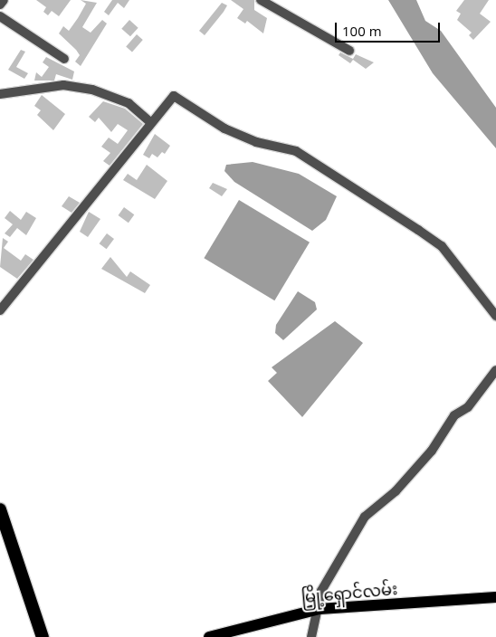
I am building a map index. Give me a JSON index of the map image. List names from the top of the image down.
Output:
{
  "streets": {
    "main road": ["မြို့ရှောင်လမ်း"]
  },
  "scale_bar": "100 m"
}
